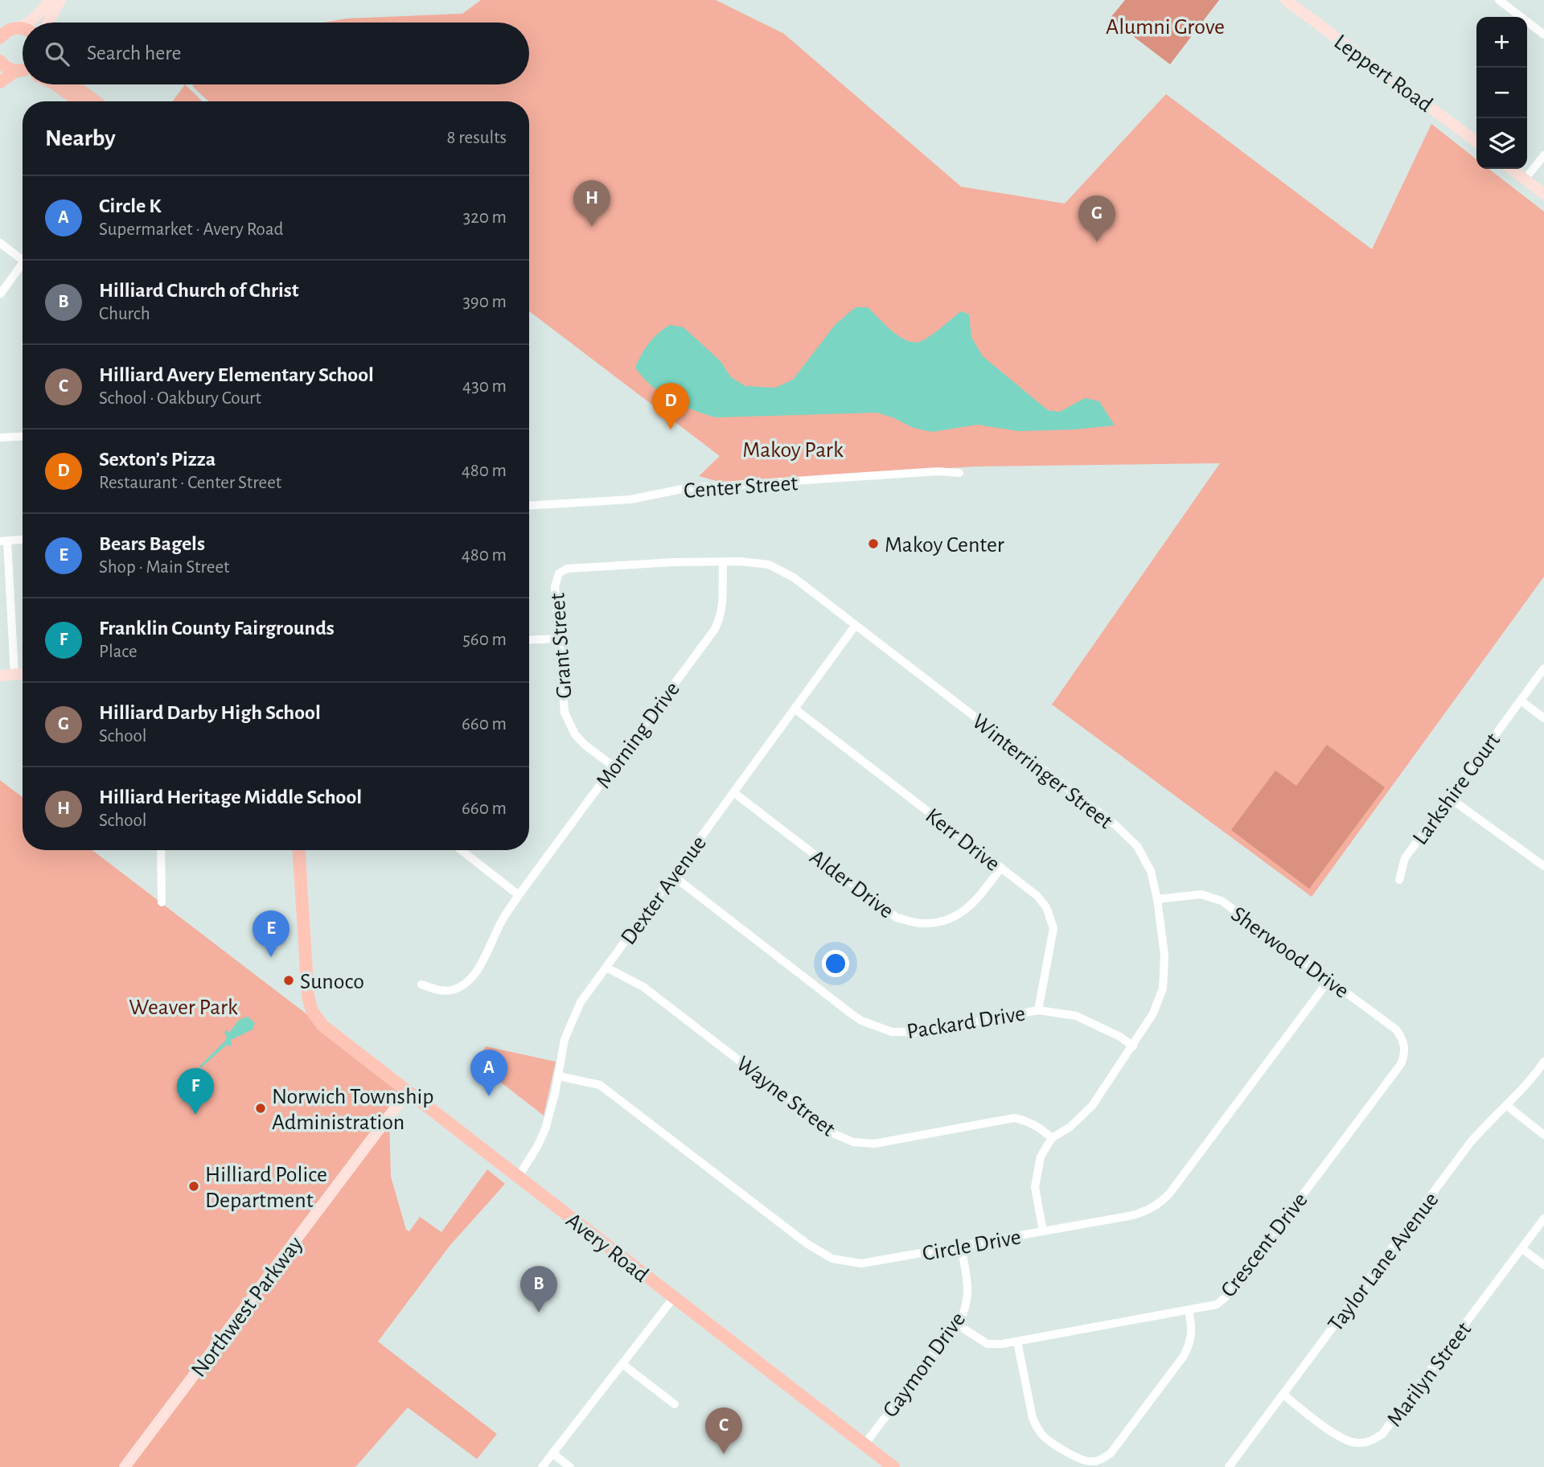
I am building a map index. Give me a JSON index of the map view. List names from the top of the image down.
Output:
{
  "streets": {
    "main road": ["Avery Road"],
    "street": [
      "Leppert Road",
      "Center Street",
      "Grant Street",
      "Morning Drive",
      "Winterringer Street",
      "Larkshire Court",
      "Kerr Drive",
      "Alder Drive",
      "Dexter Avenue",
      "Sherwood Drive",
      "Packard Drive",
      "Wayne Street",
      "Circle Drive",
      "Crescent Drive",
      "Taylor Lane Avenue",
      "Northwest Parkway",
      "Gaymon Drive",
      "Marilyn Street"
    ]
  },
  "crossings": [
    ["Grant Street", "Morning Drive"],
    ["Grant Street", "Winterringer Street"],
    ["Morning Drive", "Winterringer Street"],
    ["Winterringer Street", "Dexter Avenue"],
    ["Winterringer Street", "Sherwood Drive"],
    ["Winterringer Street", "Packard Drive"],
    ["Winterringer Street", "Wayne Street"],
    ["Winterringer Street", "Circle Drive"],
    ["Kerr Drive", "Alder Drive"],
    ["Kerr Drive", "Dexter Avenue"],
    ["Kerr Drive", "Packard Drive"],
    ["Alder Drive", "Dexter Avenue"],
    ["Dexter Avenue", "Packard Drive"],
    ["Dexter Avenue", "Wayne Street"],
    ["Dexter Avenue", "Circle Drive"],
    ["Dexter Avenue", "Avery Road"],
    ["Sherwood Drive", "Circle Drive"],
    ["Sherwood Drive", "Crescent Drive"],
    ["Circle Drive", "Gaymon Drive"],
    ["Crescent Drive", "Gaymon Drive"],
    ["Avery Road", "Northwest Parkway"],
    ["Avery Road", "Gaymon Drive"],
    ["Taylor Lane Avenue", "Marilyn Street"]
  ],
  "parks": ["Alumni Grove", "Makoy Park", "Weaver Park"],
  "places": [
    "Makoy Center",
    "Sunoco",
    "Norwich Township Administration",
    "Hilliard Police Department"
  ],
  "page": {
    "map_buttons": ["+", "−"],
    "search": "Search here",
    "heading": ["Nearby", "8 results"],
    "list": [
      {
        "mark": "A",
        "name": "Circle K",
        "note": "Supermarket · Avery Road",
        "value": "320 m"
      },
      {
        "mark": "B",
        "name": "Hilliard Church of Christ",
        "note": "Church",
        "value": "390 m"
      },
      {
        "mark": "C",
        "name": "Hilliard Avery Elementary School",
        "note": "School · Oakbury Court",
        "value": "430 m"
      },
      {
        "mark": "D",
        "name": "Sexton’s Pizza",
        "note": "Restaurant · Center Street",
        "value": "480 m"
      },
      {
        "mark": "E",
        "name": "Bears Bagels",
        "note": "Shop · Main Street",
        "value": "480 m"
      },
      {
        "mark": "F",
        "name": "Franklin County Fairgrounds",
        "note": "Place",
        "value": "560 m"
      },
      {
        "mark": "G",
        "name": "Hilliard Darby High School",
        "note": "School",
        "value": "660 m"
      },
      {
        "mark": "H",
        "name": "Hilliard Heritage Middle School",
        "note": "School",
        "value": "660 m"
      }
    ],
    "pins": [
      "H",
      "G",
      "D",
      "E",
      "A",
      "F",
      "B",
      "C"
    ]
  }
}
